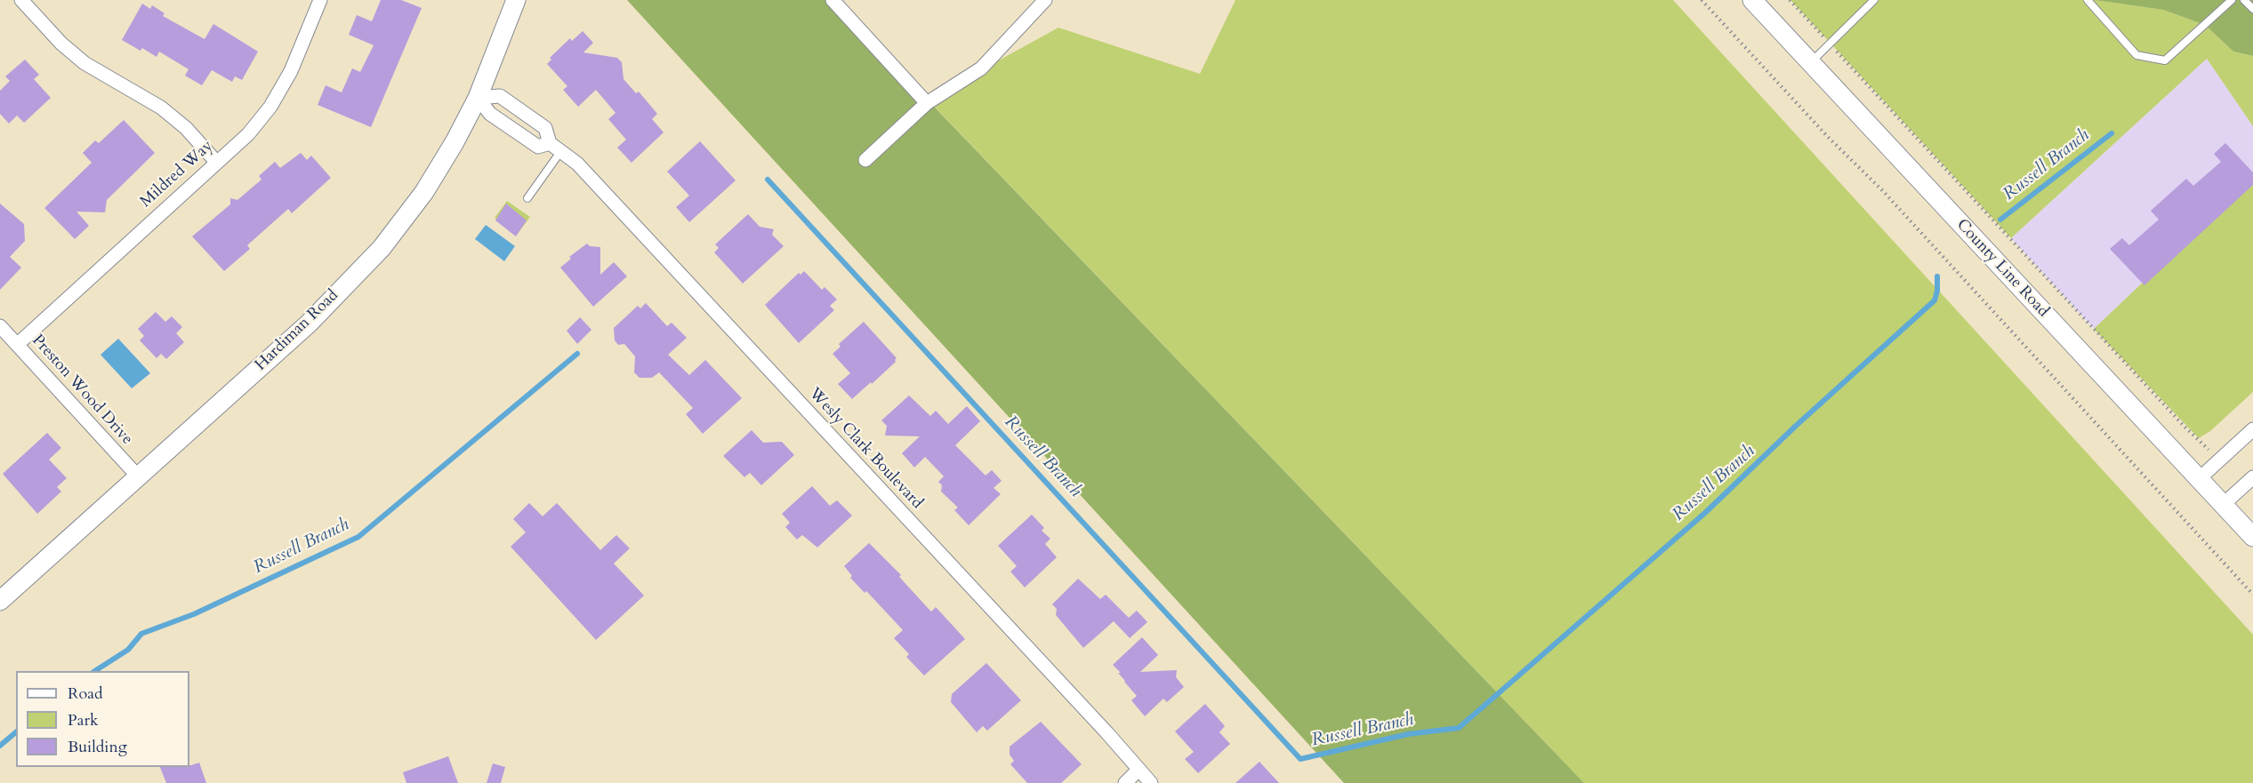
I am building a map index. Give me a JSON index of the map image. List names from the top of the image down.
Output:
{
  "streets": {
    "street": [
      "Mildred Way",
      "County Line Road",
      "Hardiman Road",
      "Preston Wood Drive",
      "Wesly Clark Boulevard"
    ]
  },
  "crossings": [
    ["Mildred Way", "Preston Wood Drive"],
    ["Hardiman Road", "Preston Wood Drive"],
    ["Hardiman Road", "Wesly Clark Boulevard"]
  ],
  "water": ["Russell Branch"],
  "legend": ["Road", "Park", "Building"]
}
